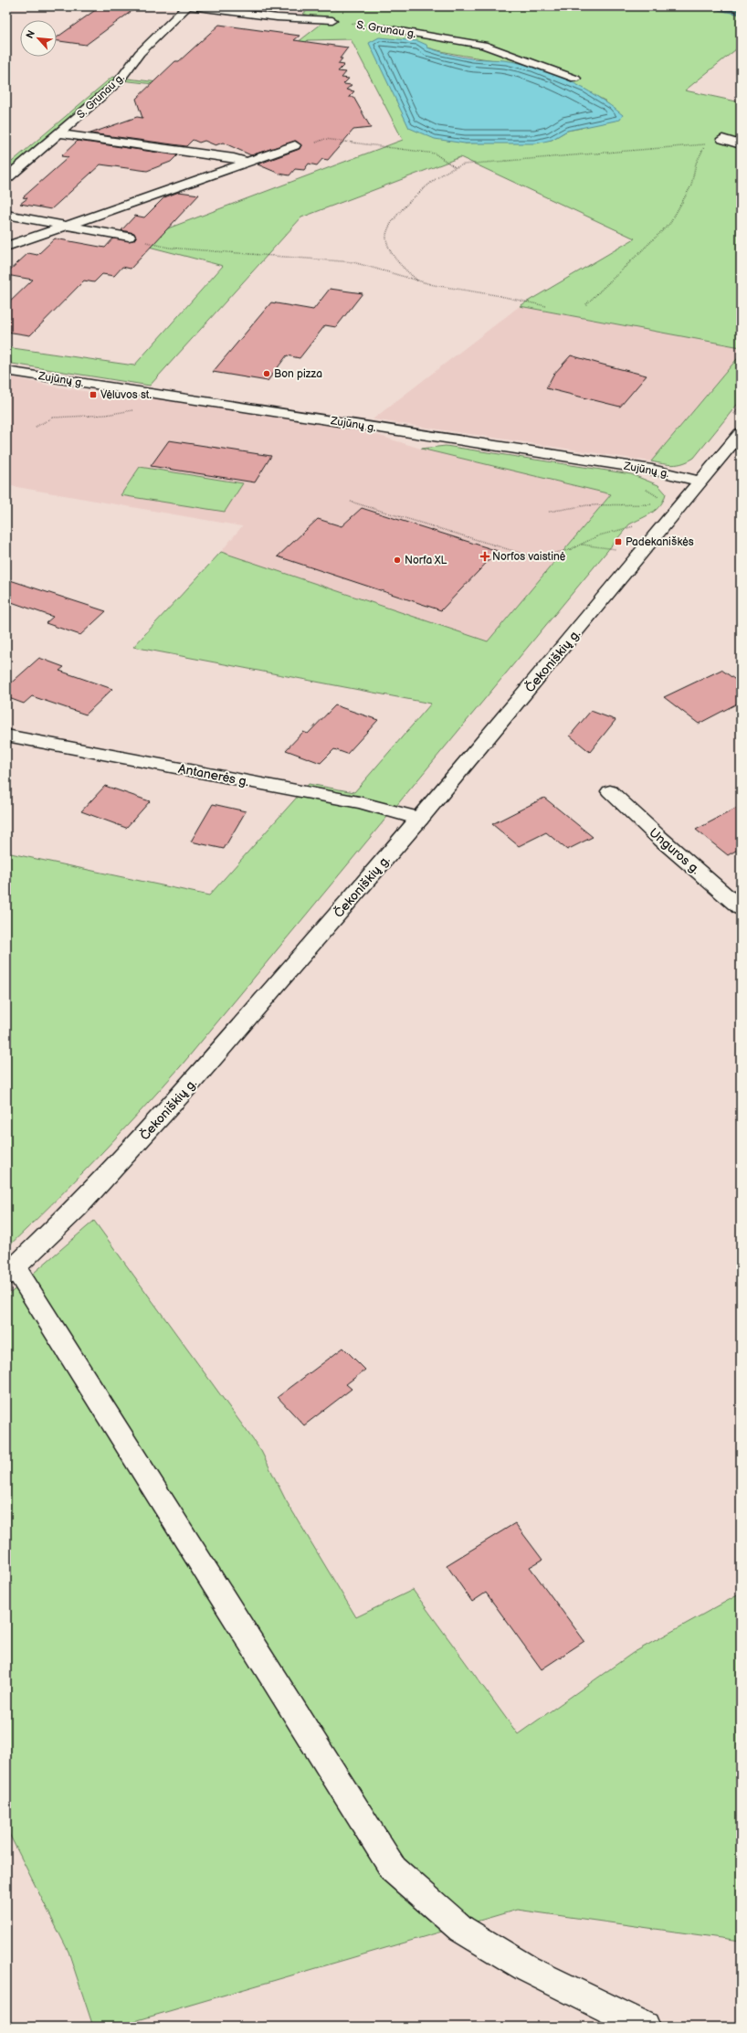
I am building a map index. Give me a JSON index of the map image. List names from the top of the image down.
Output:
{
  "streets": {
    "street": [
      "S. Grunau g.",
      "Zujūnų g.",
      "Čekoniškių g.",
      "Antanerės g.",
      "Unguros g."
    ]
  },
  "crossings": [
    ["Zujūnų g.", "Čekoniškių g."],
    ["Čekoniškių g.", "Antanerės g."]
  ],
  "places": {
    "other": ["Bon pizza", "Norfa XL"],
    "transit": ["Vėluvos st.", "Padekaniškės"],
    "health": ["Norfos vaistinė"]
  },
  "north": "top left"
}
